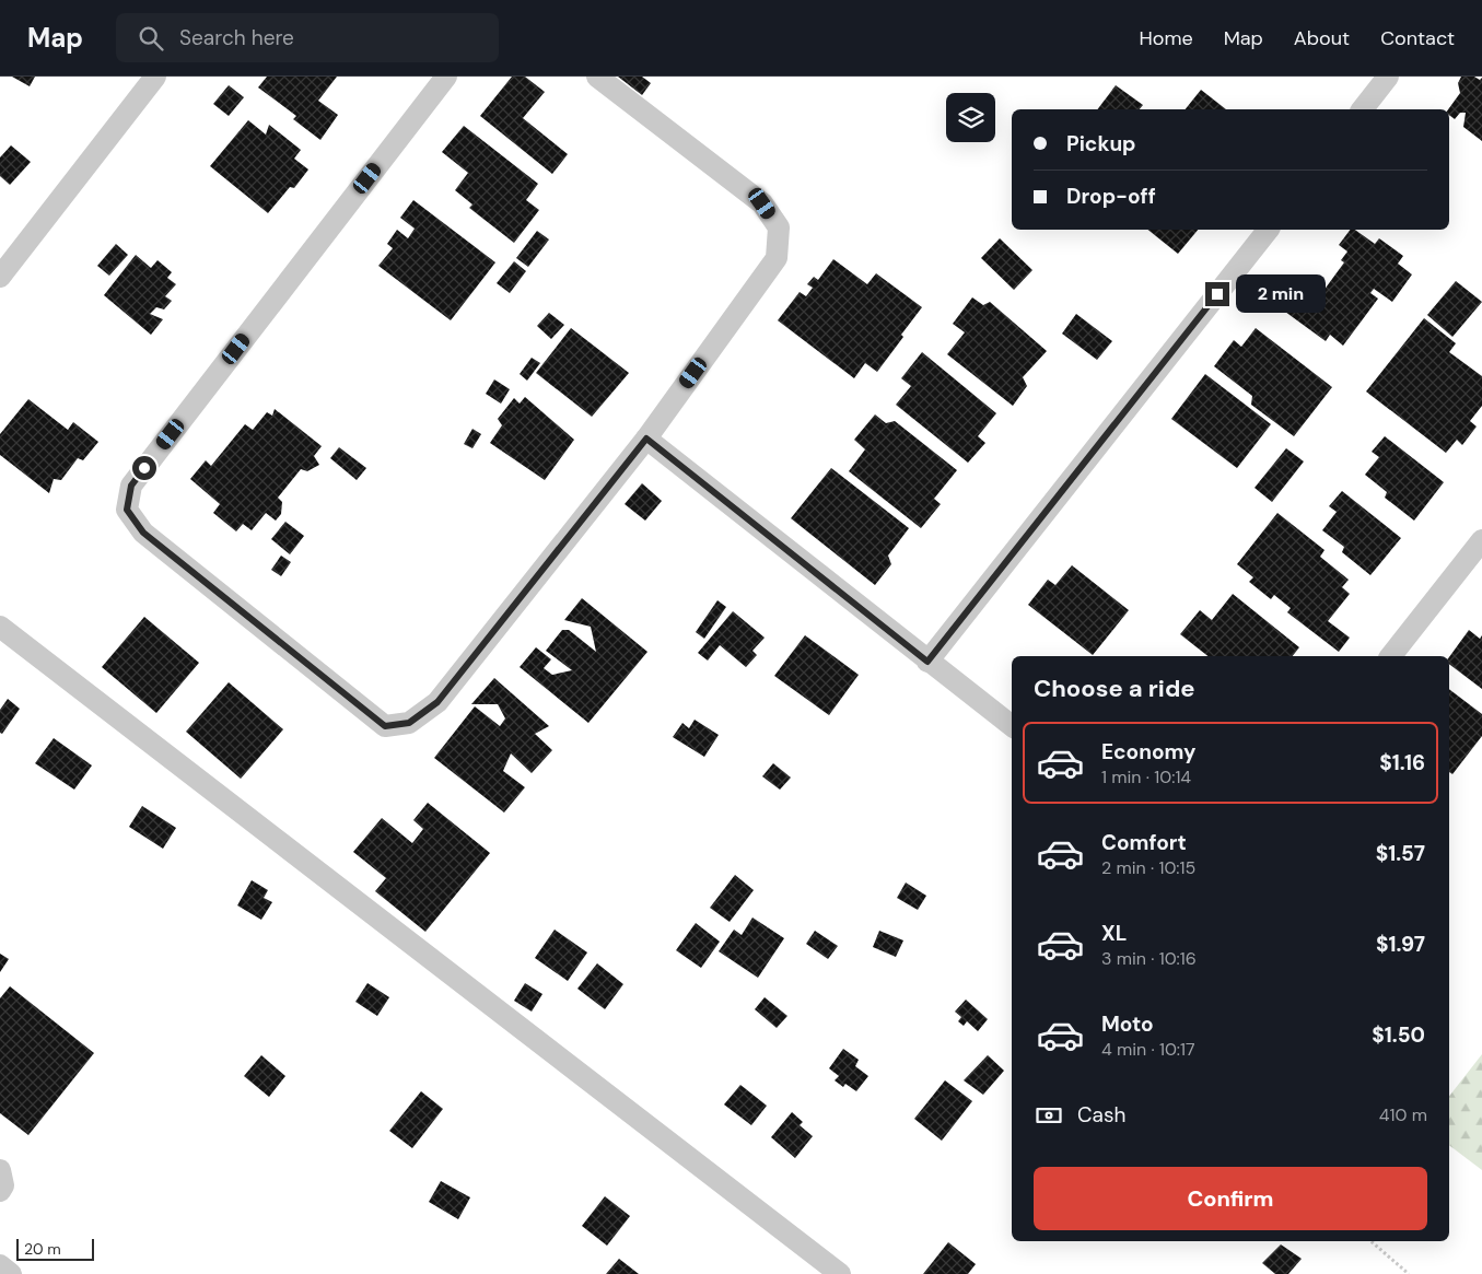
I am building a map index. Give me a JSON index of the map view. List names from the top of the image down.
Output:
{
  "scale_bar": "20 m",
  "page": {
    "header": "Map",
    "search": "Search here",
    "nav": [
      "Home",
      "Map",
      "About",
      "Contact"
    ],
    "banner": ["Pickup", "Drop-off"],
    "bubble": "2 min",
    "heading": "Choose a ride",
    "list": [
      {
        "name": "Economy",
        "note": "1 min · 10:14",
        "value": "$1.16"
      },
      {
        "name": "Comfort",
        "note": "2 min · 10:15",
        "value": "$1.57"
      },
      {
        "name": "XL",
        "note": "3 min · 10:16",
        "value": "$1.97"
      },
      {
        "name": "Moto",
        "note": "4 min · 10:17",
        "value": "$1.50"
      }
    ],
    "pay": ["Cash", "410 m"],
    "buttons": "Confirm",
    "scale": "20 m"
  }
}
